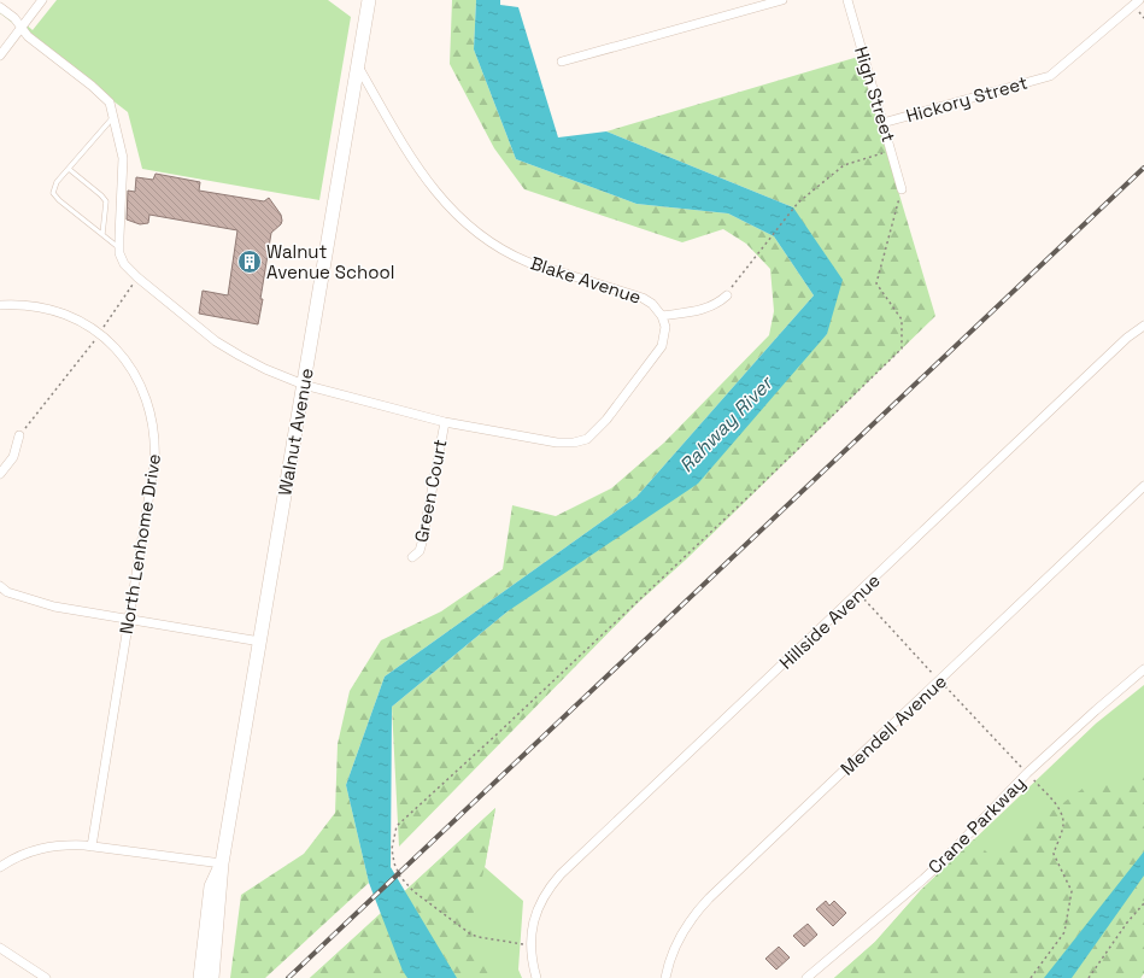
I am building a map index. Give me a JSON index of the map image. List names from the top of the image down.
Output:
{
  "streets": {
    "street": [
      "High Street",
      "Hickory Street",
      "Blake Avenue",
      "Walnut Avenue",
      "Green Court",
      "North Lenhome Drive",
      "Hillside Avenue",
      "Mendell Avenue",
      "Crane Parkway"
    ]
  },
  "crossings": [
    ["High Street", "Hickory Street"],
    ["Blake Avenue", "Walnut Avenue"],
    ["Blake Avenue", "Green Court"]
  ],
  "water": ["Rahway River"],
  "places": {
    "building": ["Walnut Avenue School"]
  }
}
